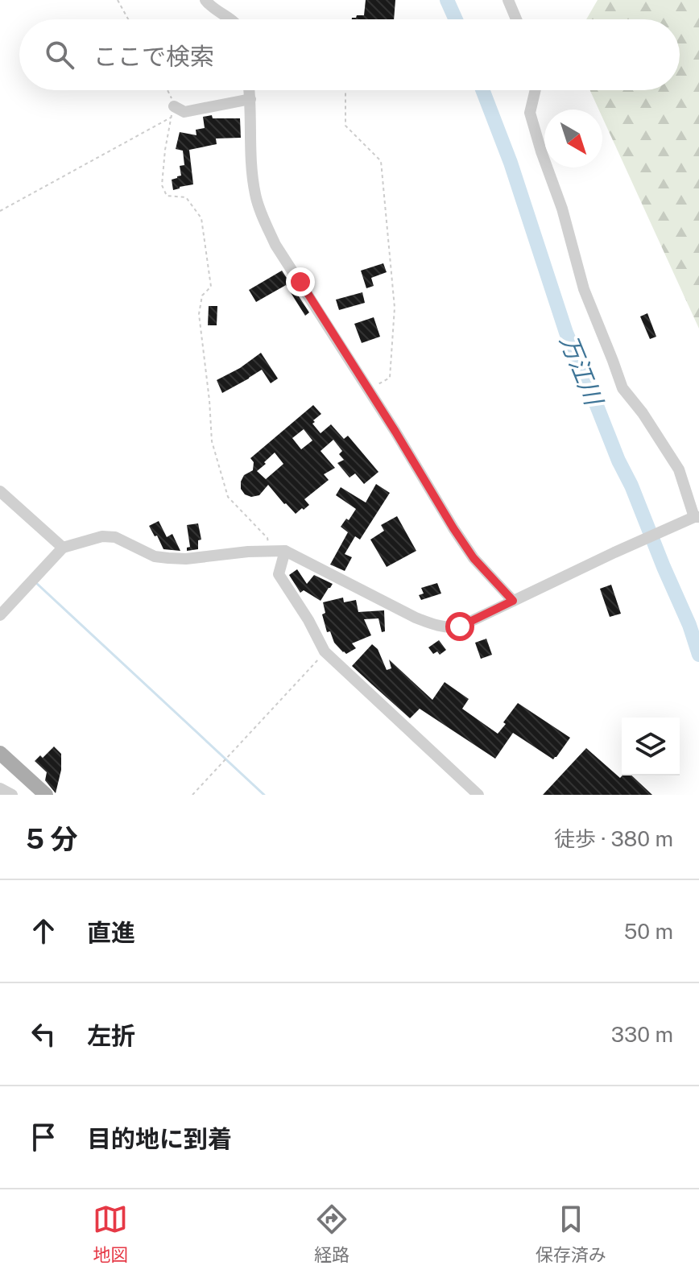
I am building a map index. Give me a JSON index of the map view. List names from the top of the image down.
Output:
{
  "water": ["万江川"],
  "north": "bottom right",
  "page": {
    "search": "ここで検索",
    "heading": ["5 分", "徒歩 · 380 m"],
    "list": [
      ["直進", "50 m"],
      ["左折", "330 m"],
      "目的地に到着"
    ],
    "nav": ["地図", "経路", "保存済み"]
  }
}
